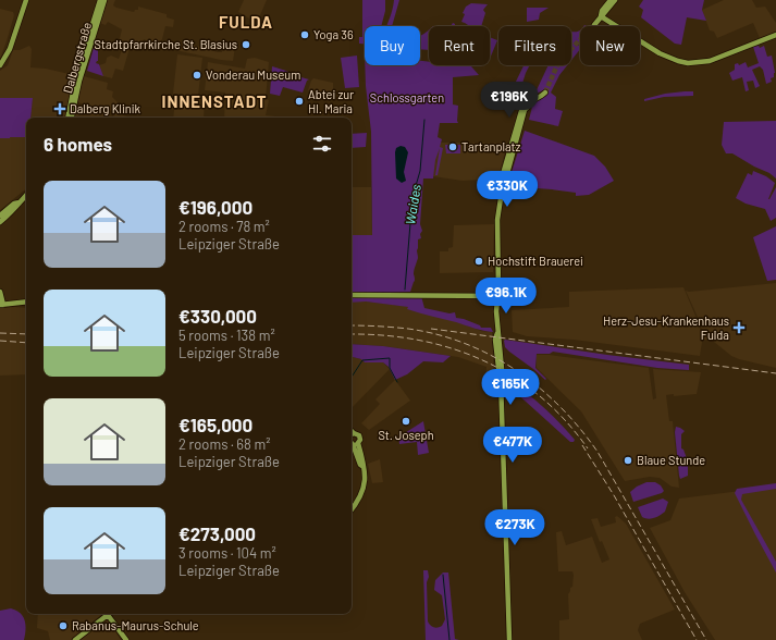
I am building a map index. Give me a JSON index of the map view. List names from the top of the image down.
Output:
{
  "streets": {
    "main road": ["Dalbergstraße"]
  },
  "districts": ["FULDA", "INNENSTADT"],
  "water": ["Waides"],
  "parks": ["Schlossgarten"],
  "places": {
    "other": [
      "Yoga 36",
      "Stadtpfarrkirche St. Blasius",
      "Vonderau Museum",
      "Abtei zur Hl. Maria",
      "Tartanplatz",
      "Hochstift Brauerei",
      "St. Joseph",
      "Blaue Stunde",
      "Rabanus-Maurus-Schule"
    ],
    "health": ["Dalberg Klinik", "Herz-Jesu-Krankenhaus Fulda"]
  },
  "page": {
    "chip": [
      "Buy",
      "Rent",
      "Filters",
      "New"
    ],
    "price": [
      "€196K",
      "€330K",
      "€96.1K",
      "€165K",
      "€477K",
      "€273K"
    ],
    "heading": "6 homes",
    "list": [
      {
        "name": "€196,000",
        "note": "2 rooms · 78 m² · Leipziger Straße"
      },
      {
        "name": "€330,000",
        "note": "5 rooms · 138 m² · Leipziger Straße"
      },
      {
        "name": "€165,000",
        "note": "2 rooms · 68 m² · Leipziger Straße"
      },
      {
        "name": "€273,000",
        "note": "3 rooms · 104 m² · Leipziger Straße"
      }
    ]
  }
}
